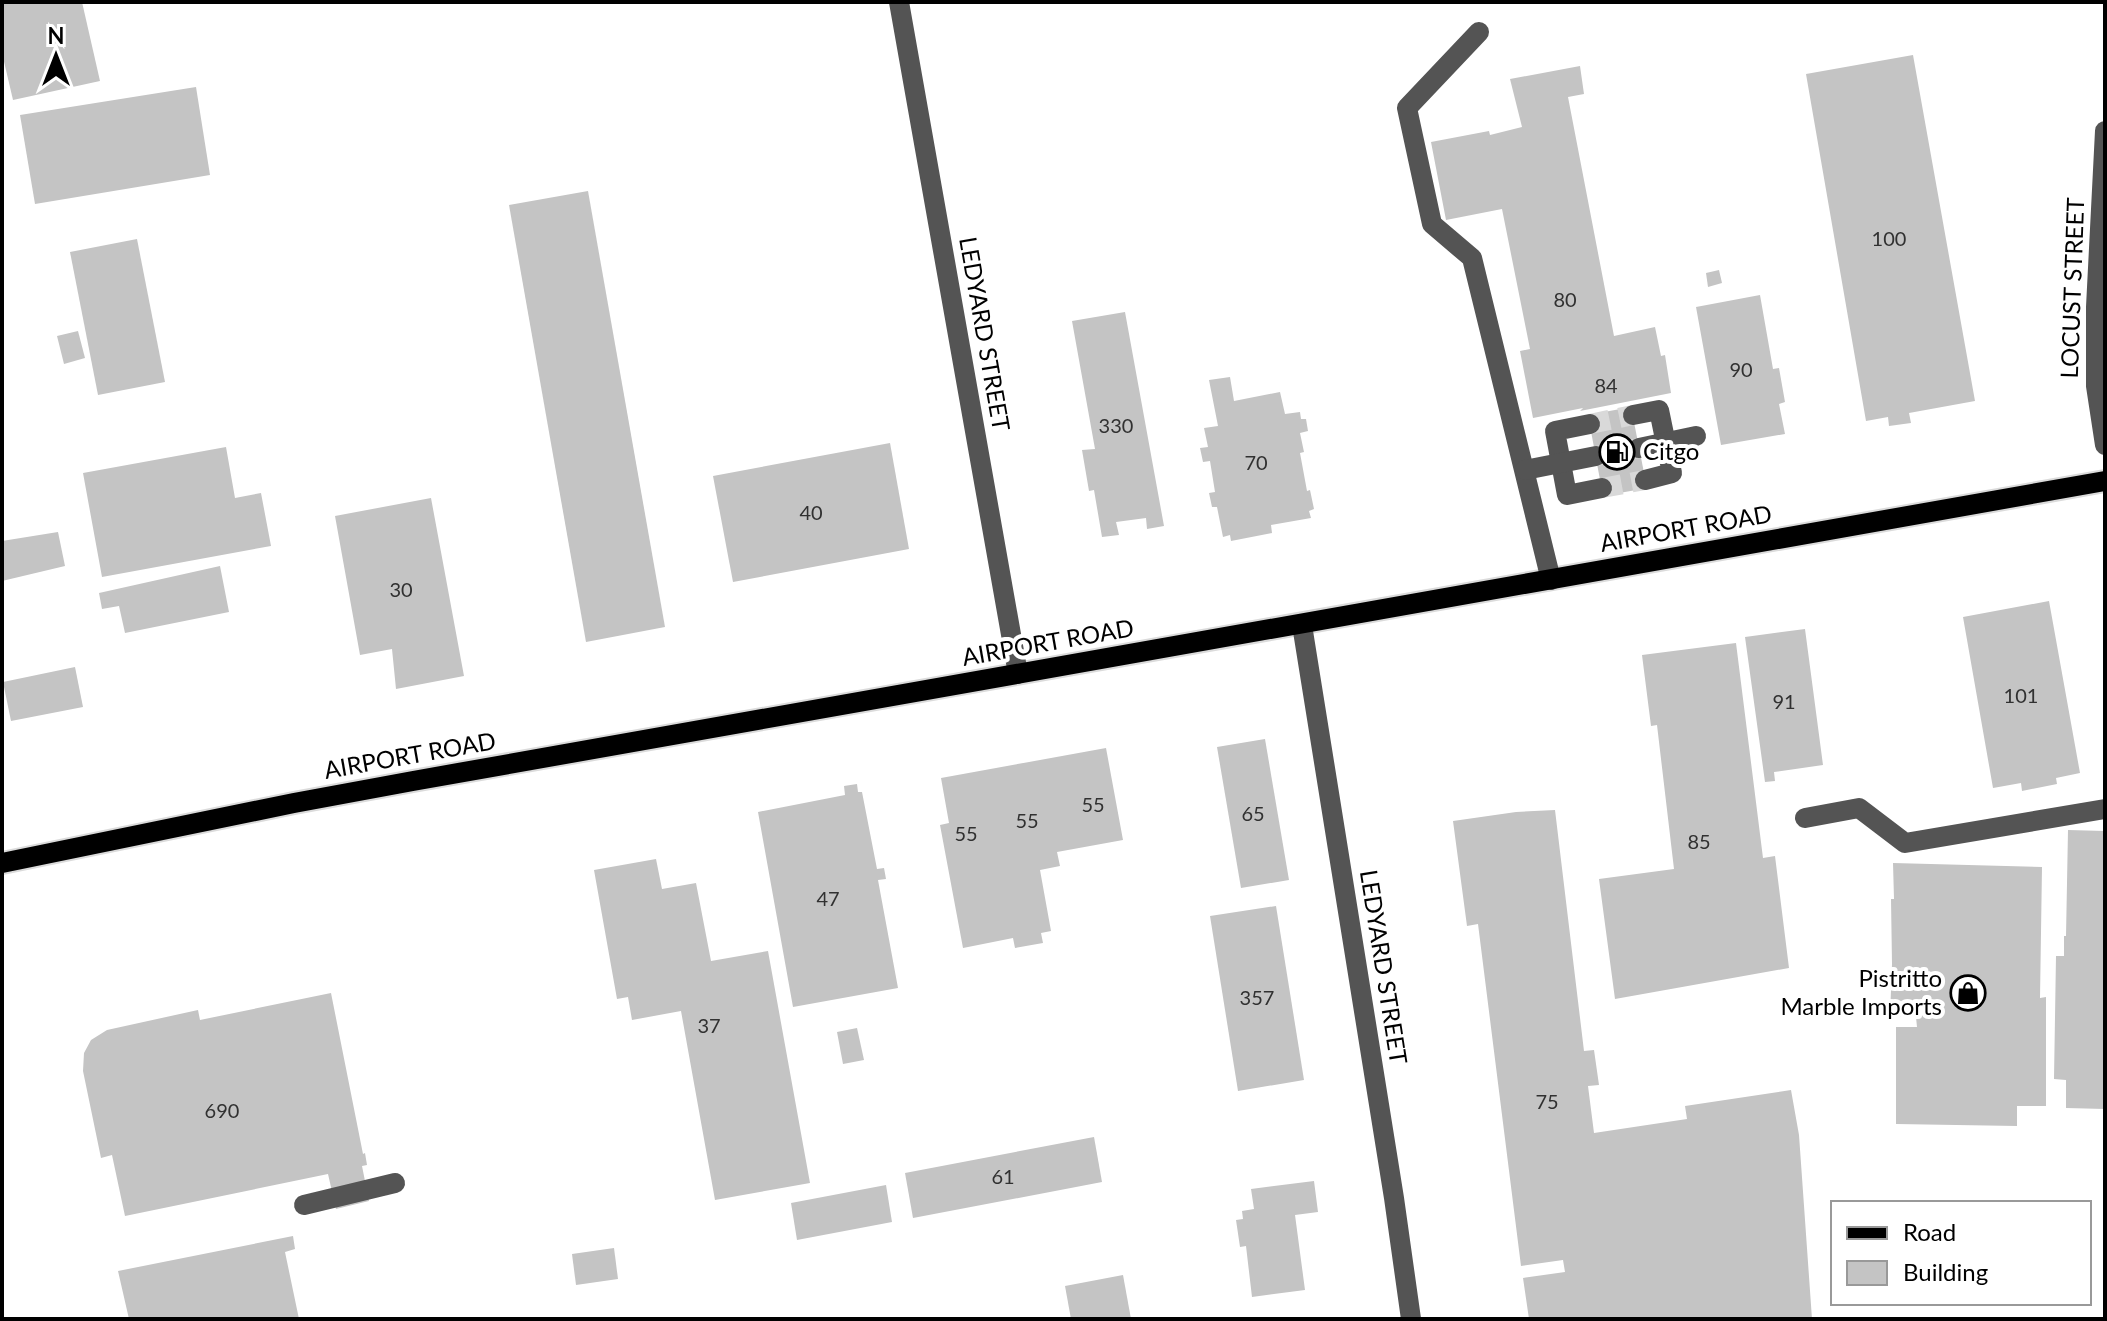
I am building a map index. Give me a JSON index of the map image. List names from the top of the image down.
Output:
{
  "streets": {
    "main road": ["AIRPORT ROAD"],
    "street": ["LOCUST STREET", "LEDYARD STREET"]
  },
  "crossings": [
    ["LEDYARD STREET", "AIRPORT ROAD"]
  ],
  "places": {
    "fuel station": ["Citgo"],
    "shop": ["Pistritto Marble Imports"]
  },
  "house_numbers": [
    "100",
    "80",
    "90",
    "84",
    "330",
    "70",
    "40",
    "30",
    "101",
    "91",
    "55",
    "65",
    "55",
    "55",
    "85",
    "47",
    "357",
    "37",
    "75",
    "690",
    "61"
  ],
  "legend": ["Road", "Building"],
  "north": "top"
}
